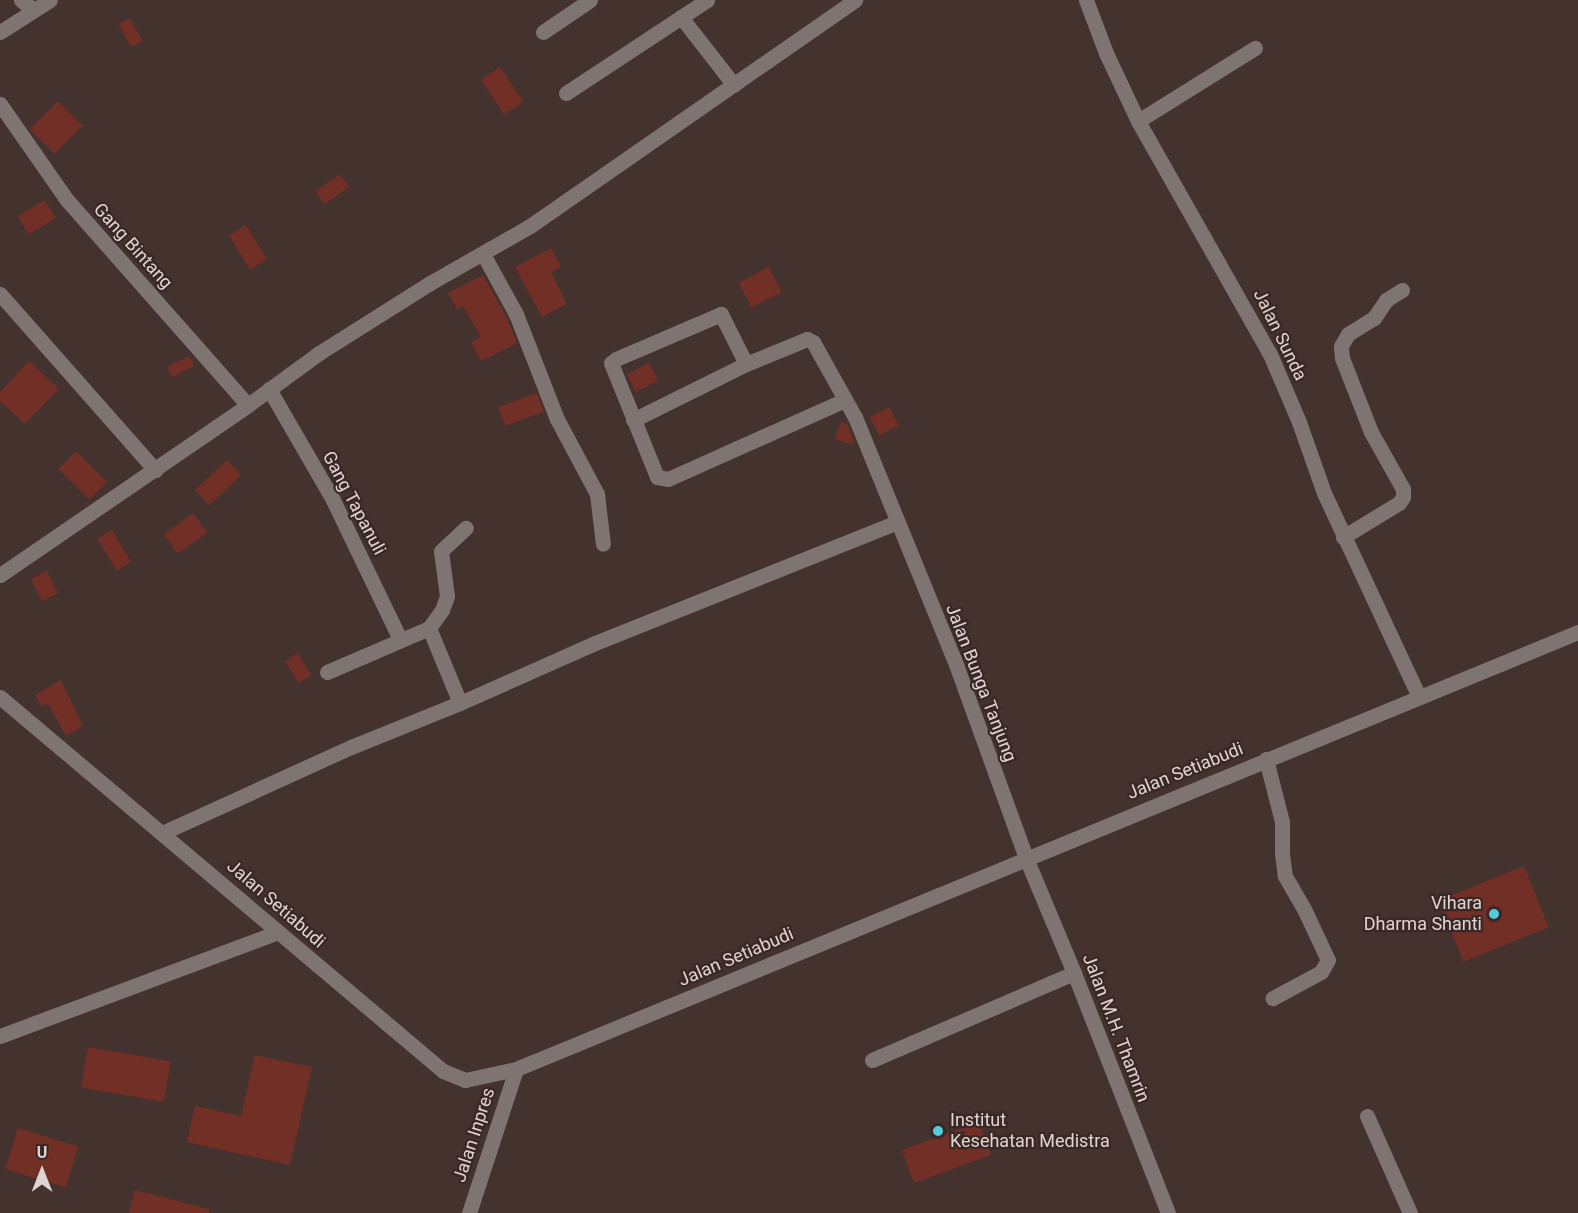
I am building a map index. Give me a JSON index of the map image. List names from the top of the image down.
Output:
{
  "streets": {
    "street": [
      "Gang Bintang",
      "Jalan Sunda",
      "Gang Tapanuli",
      "Jalan Bunga Tanjung",
      "Jalan Setiabudi",
      "Jalan M.H. Thamrin",
      "Jalan Inpres"
    ]
  },
  "crossings": [
    ["Jalan Sunda", "Jalan Setiabudi"],
    ["Jalan Bunga Tanjung", "Jalan Setiabudi"],
    ["Jalan Bunga Tanjung", "Jalan M.H. Thamrin"],
    ["Jalan Setiabudi", "Jalan M.H. Thamrin"],
    ["Jalan Setiabudi", "Jalan Inpres"]
  ],
  "places": ["Vihara Dharma Shanti", "Institut Kesehatan Medistra"],
  "north": "top"
}
